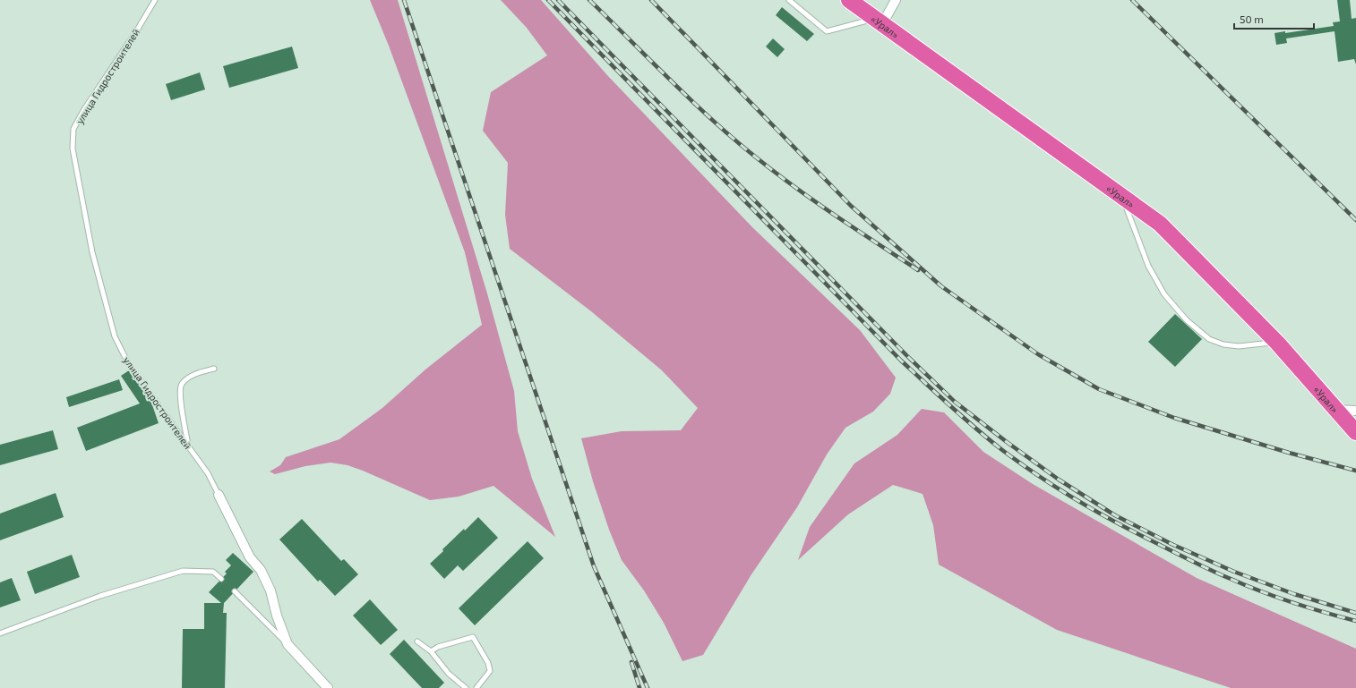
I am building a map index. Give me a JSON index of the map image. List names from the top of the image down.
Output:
{
  "streets": {
    "highway": ["«Урал»"],
    "street": ["улица Гидростроителей"]
  },
  "scale_bar": "50 m"
}
